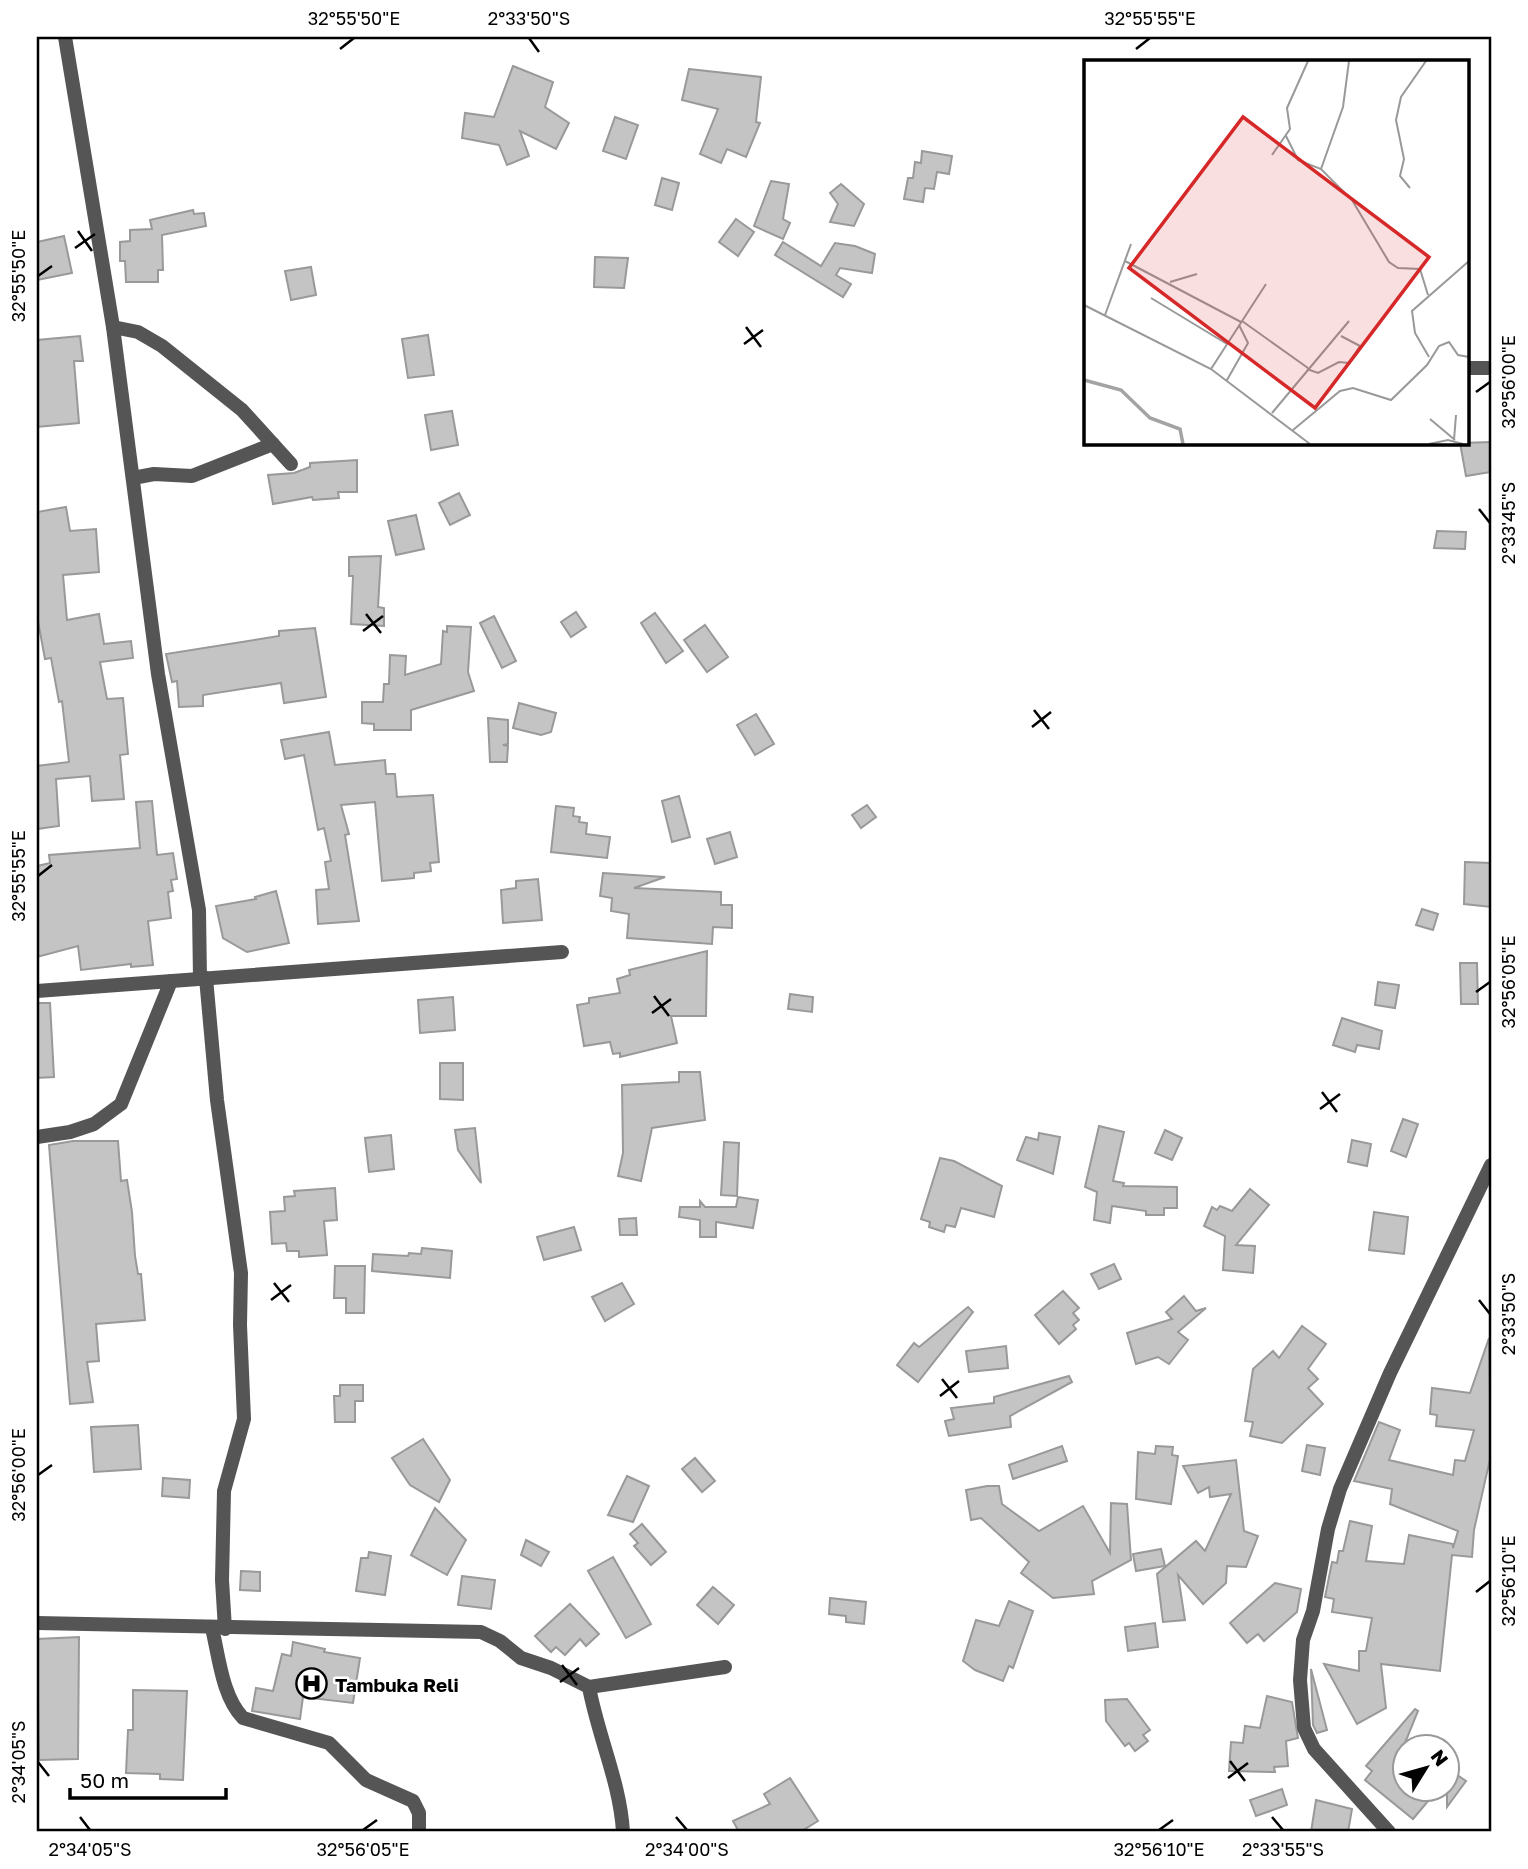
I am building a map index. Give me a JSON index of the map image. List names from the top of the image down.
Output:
{
  "places": {
    "hospital": ["Tambuka Reli"]
  },
  "scale_bar": "50 m",
  "north": "top right",
  "coordinates": [
    "32°55'50\"E",
    "2°33'50\"S",
    "32°55'55\"E",
    "32°56'00\"E",
    "2°33'45\"S",
    "32°56'05\"E",
    "32°56'10\"E",
    "2°34'05\"S",
    "2°34'00\"S",
    "2°33'55\"S"
  ]
}
